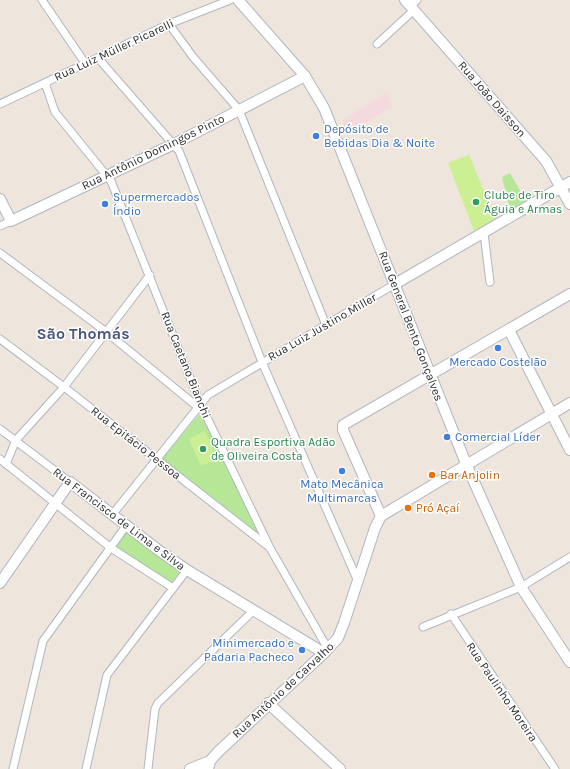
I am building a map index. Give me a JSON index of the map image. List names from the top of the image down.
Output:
{
  "streets": {
    "street": [
      "Rua Luiz Müller Picarelli",
      "Rua João Daisson",
      "Rua Antônio Domingos Pinto",
      "Rua General Bento Gonçalves",
      "Rua Luiz Justino Miller",
      "Rua Caetano Bianchi",
      "Rua Epitácio Pessoa",
      "Rua Francisco de Lima e Silva",
      "Rua Antônio de Carvalho",
      "Rua Paulinho Moreira"
    ]
  },
  "crossings": [
    ["Rua Luiz Müller Picarelli", "Rua Caetano Bianchi"],
    ["Rua João Daisson", "Rua Luiz Justino Miller"],
    ["Rua Antônio Domingos Pinto", "Rua General Bento Gonçalves"],
    ["Rua Antônio Domingos Pinto", "Rua Caetano Bianchi"],
    ["Rua General Bento Gonçalves", "Rua Luiz Justino Miller"],
    ["Rua Luiz Justino Miller", "Rua Caetano Bianchi"],
    ["Rua Luiz Justino Miller", "Rua Epitácio Pessoa"],
    ["Rua Luiz Justino Miller", "Rua Francisco de Lima e Silva"],
    ["Rua Caetano Bianchi", "Rua Epitácio Pessoa"],
    ["Rua Caetano Bianchi", "Rua Francisco de Lima e Silva"],
    ["Rua Caetano Bianchi", "Rua Antônio de Carvalho"],
    ["Rua Francisco de Lima e Silva", "Rua Antônio de Carvalho"]
  ],
  "districts": ["São Thomás"],
  "places": [
    "Depósito de Bebidas Dia & Noite",
    "Clube de Tiro Águia e Armas",
    "Supermercados Índio",
    "Mercado Costelão",
    "Comercial Líder",
    "Quadra Esportiva Adão de Oliveira Costa",
    "Mato Mecânica Multimarcas",
    "Bar Anjolin",
    "Pró Açaí",
    "Minimercado e Padaria Pacheco"
  ]
}
